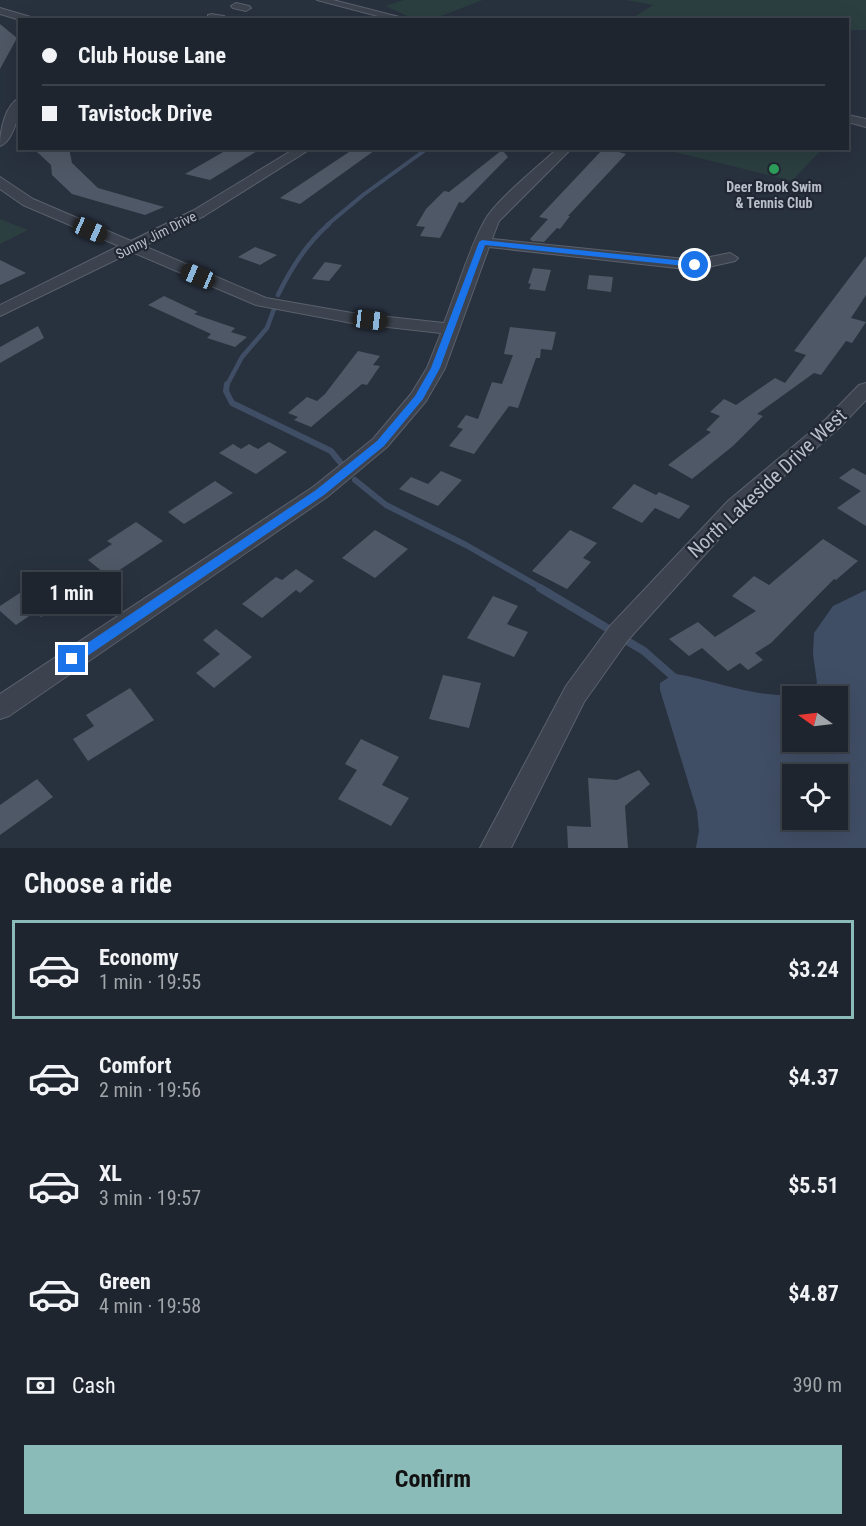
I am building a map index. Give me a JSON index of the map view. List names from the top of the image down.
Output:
{
  "streets": {
    "street": ["Sunny Jim Drive", "North Lakeside Drive West"]
  },
  "places": ["Deer Brook Swim & Tennis Club"],
  "north": "left",
  "page": {
    "banner": ["Club House Lane", "Tavistock Drive"],
    "bubble": "1 min",
    "heading": "Choose a ride",
    "list": [
      {
        "name": "Economy",
        "note": "1 min · 19:55",
        "value": "$3.24"
      },
      {
        "name": "Comfort",
        "note": "2 min · 19:56",
        "value": "$4.37"
      },
      {
        "name": "XL",
        "note": "3 min · 19:57",
        "value": "$5.51"
      },
      {
        "name": "Green",
        "note": "4 min · 19:58",
        "value": "$4.87"
      }
    ],
    "pay": ["Cash", "390 m"],
    "buttons": "Confirm"
  }
}
